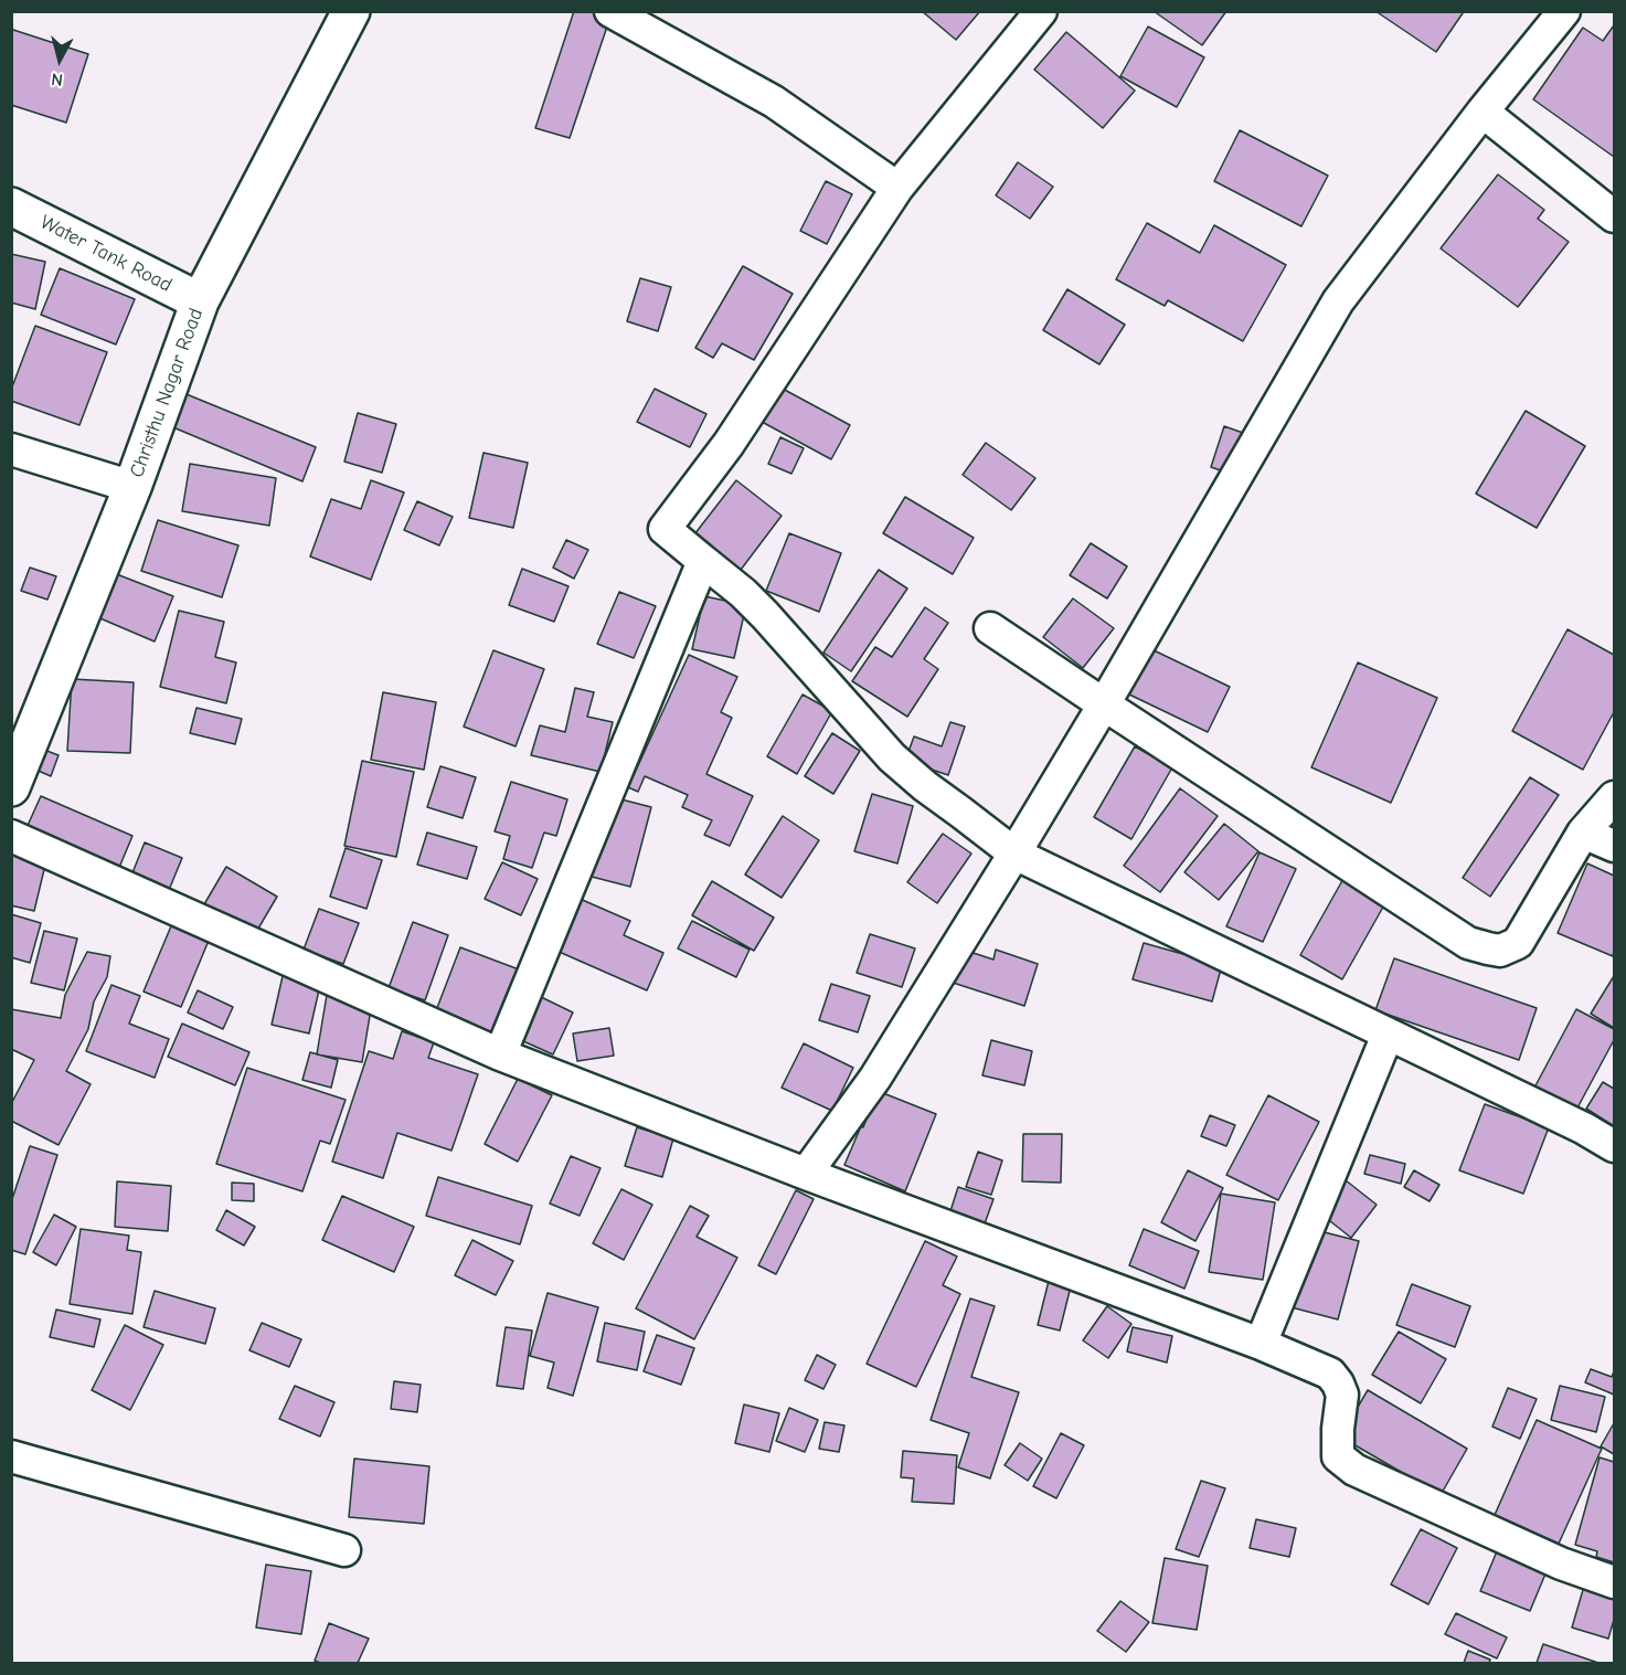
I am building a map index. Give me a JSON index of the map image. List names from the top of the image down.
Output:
{
  "streets": {
    "street": ["Water Tank Road", "Christhu Nagar Road"]
  },
  "crossings": [
    ["Water Tank Road", "Christhu Nagar Road"]
  ],
  "north": "bottom"
}
